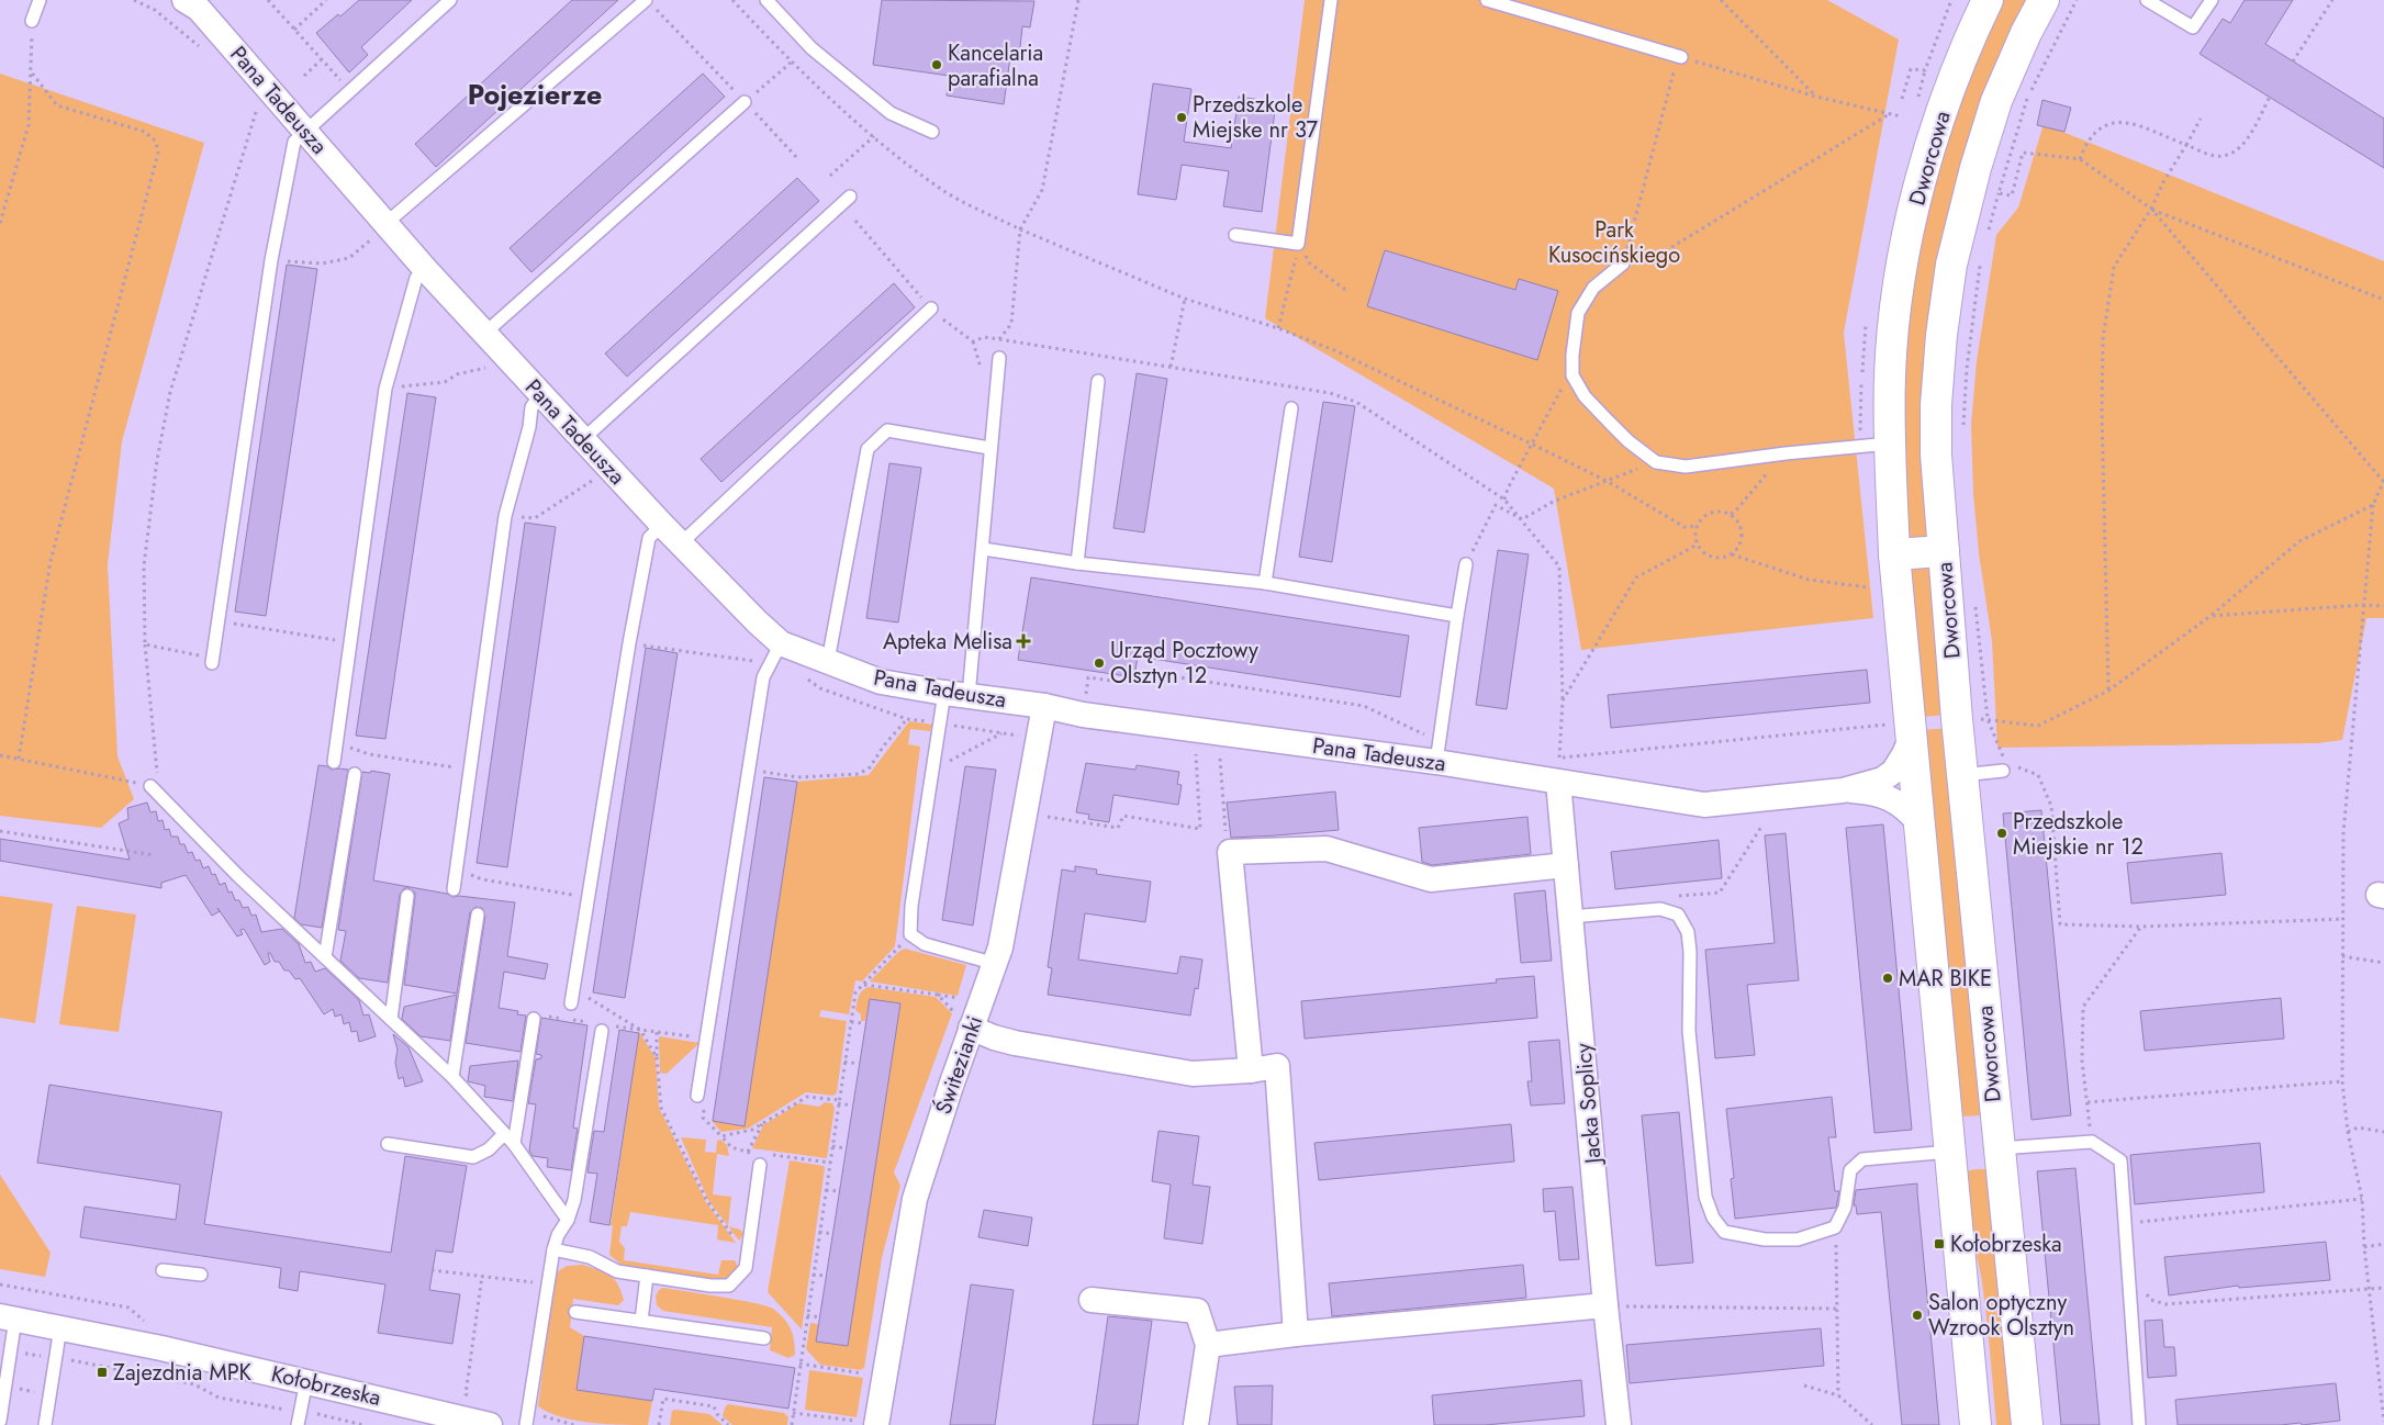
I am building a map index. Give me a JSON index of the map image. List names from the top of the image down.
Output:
{
  "streets": {
    "street": [
      "Pana Tadeusza",
      "Dworcowa",
      "Świtezianki",
      "Jacka Soplicy",
      "Kołobrzeska"
    ]
  },
  "crossings": [
    ["Pana Tadeusza", "Dworcowa"],
    ["Pana Tadeusza", "Świtezianki"],
    ["Pana Tadeusza", "Jacka Soplicy"]
  ],
  "districts": ["Pojezierze"],
  "parks": ["Park Kusocińskiego"],
  "places": {
    "other": [
      "Kancelaria parafialna",
      "Przedszkole Miejske nr 37",
      "Urząd Pocztowy Olsztyn 12",
      "Przedszkole Miejskie nr 12",
      "MAR BIKE",
      "Salon optyczny Wzrook Olsztyn"
    ],
    "health": ["Apteka Melisa"],
    "transit": ["Kołobrzeska", "Zajezdnia MPK"]
  }
}
